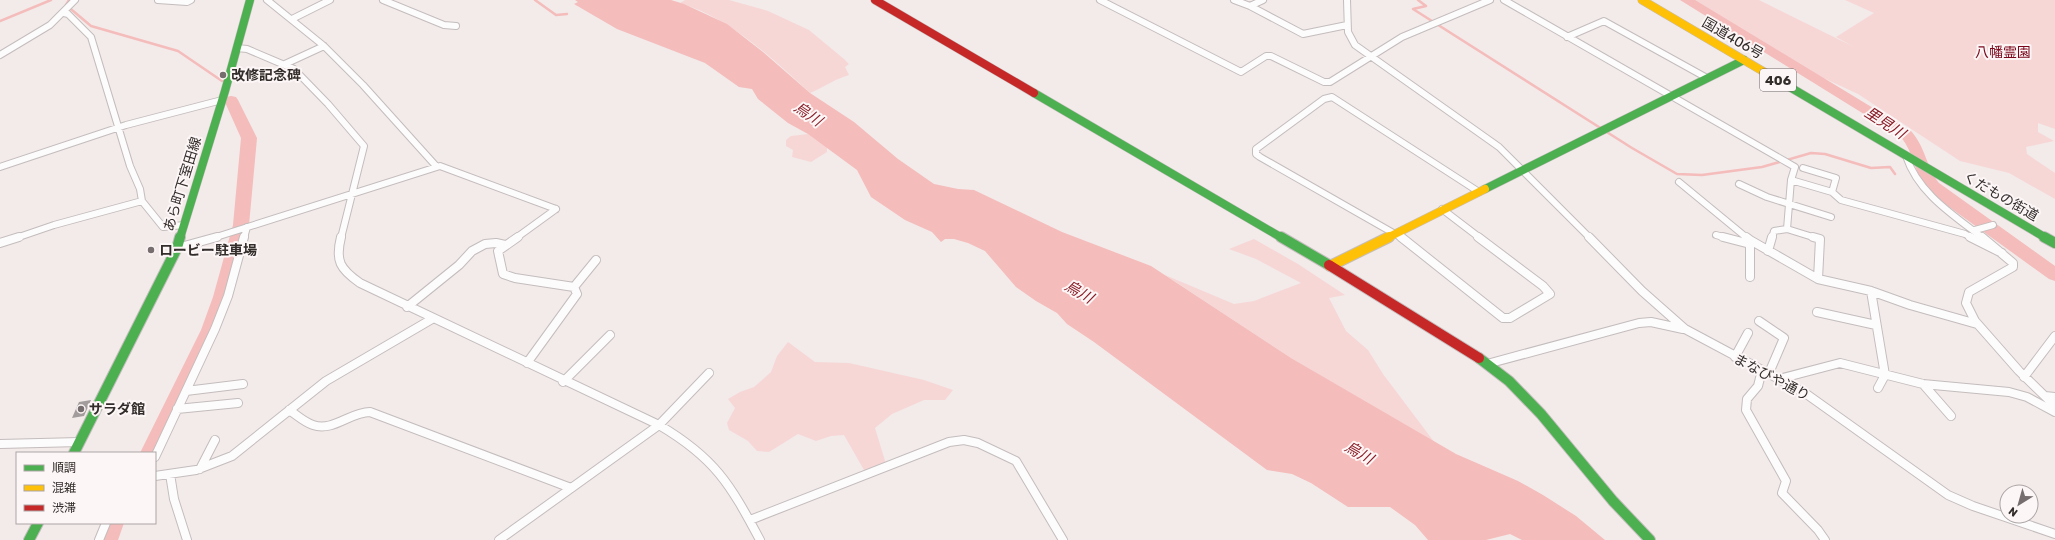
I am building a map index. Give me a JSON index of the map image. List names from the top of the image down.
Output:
{
  "streets": {
    "main road": [
      "国道406号",
      "406",
      "あら町下室田線",
      "くだもの街道"
    ],
    "street": ["まなびや通り"]
  },
  "crossings": [
    ["国道406号", "くだもの街道"]
  ],
  "water": ["烏川", "里見川"],
  "parks": ["八幡霊園"],
  "places": ["改修記念碑", "ロービー駐車場", "サラダ館"],
  "legend": ["順調", "混雑", "渋滞"],
  "north": "bottom left"
}
